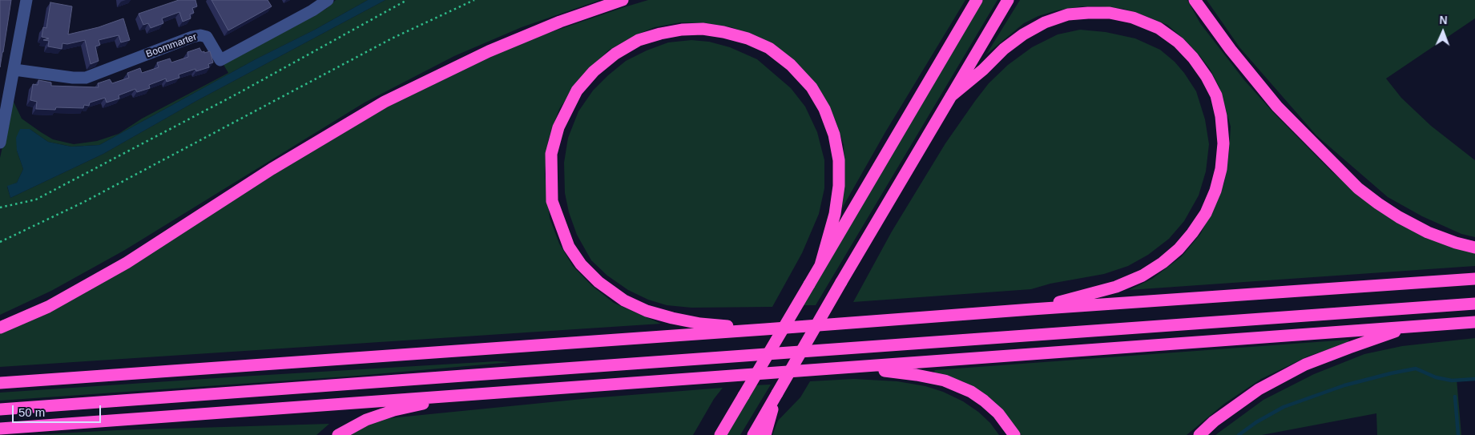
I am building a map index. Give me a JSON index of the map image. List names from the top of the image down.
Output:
{
  "streets": {
    "street": ["Boommarter"]
  },
  "scale_bar": "50 m",
  "north": "top"
}
